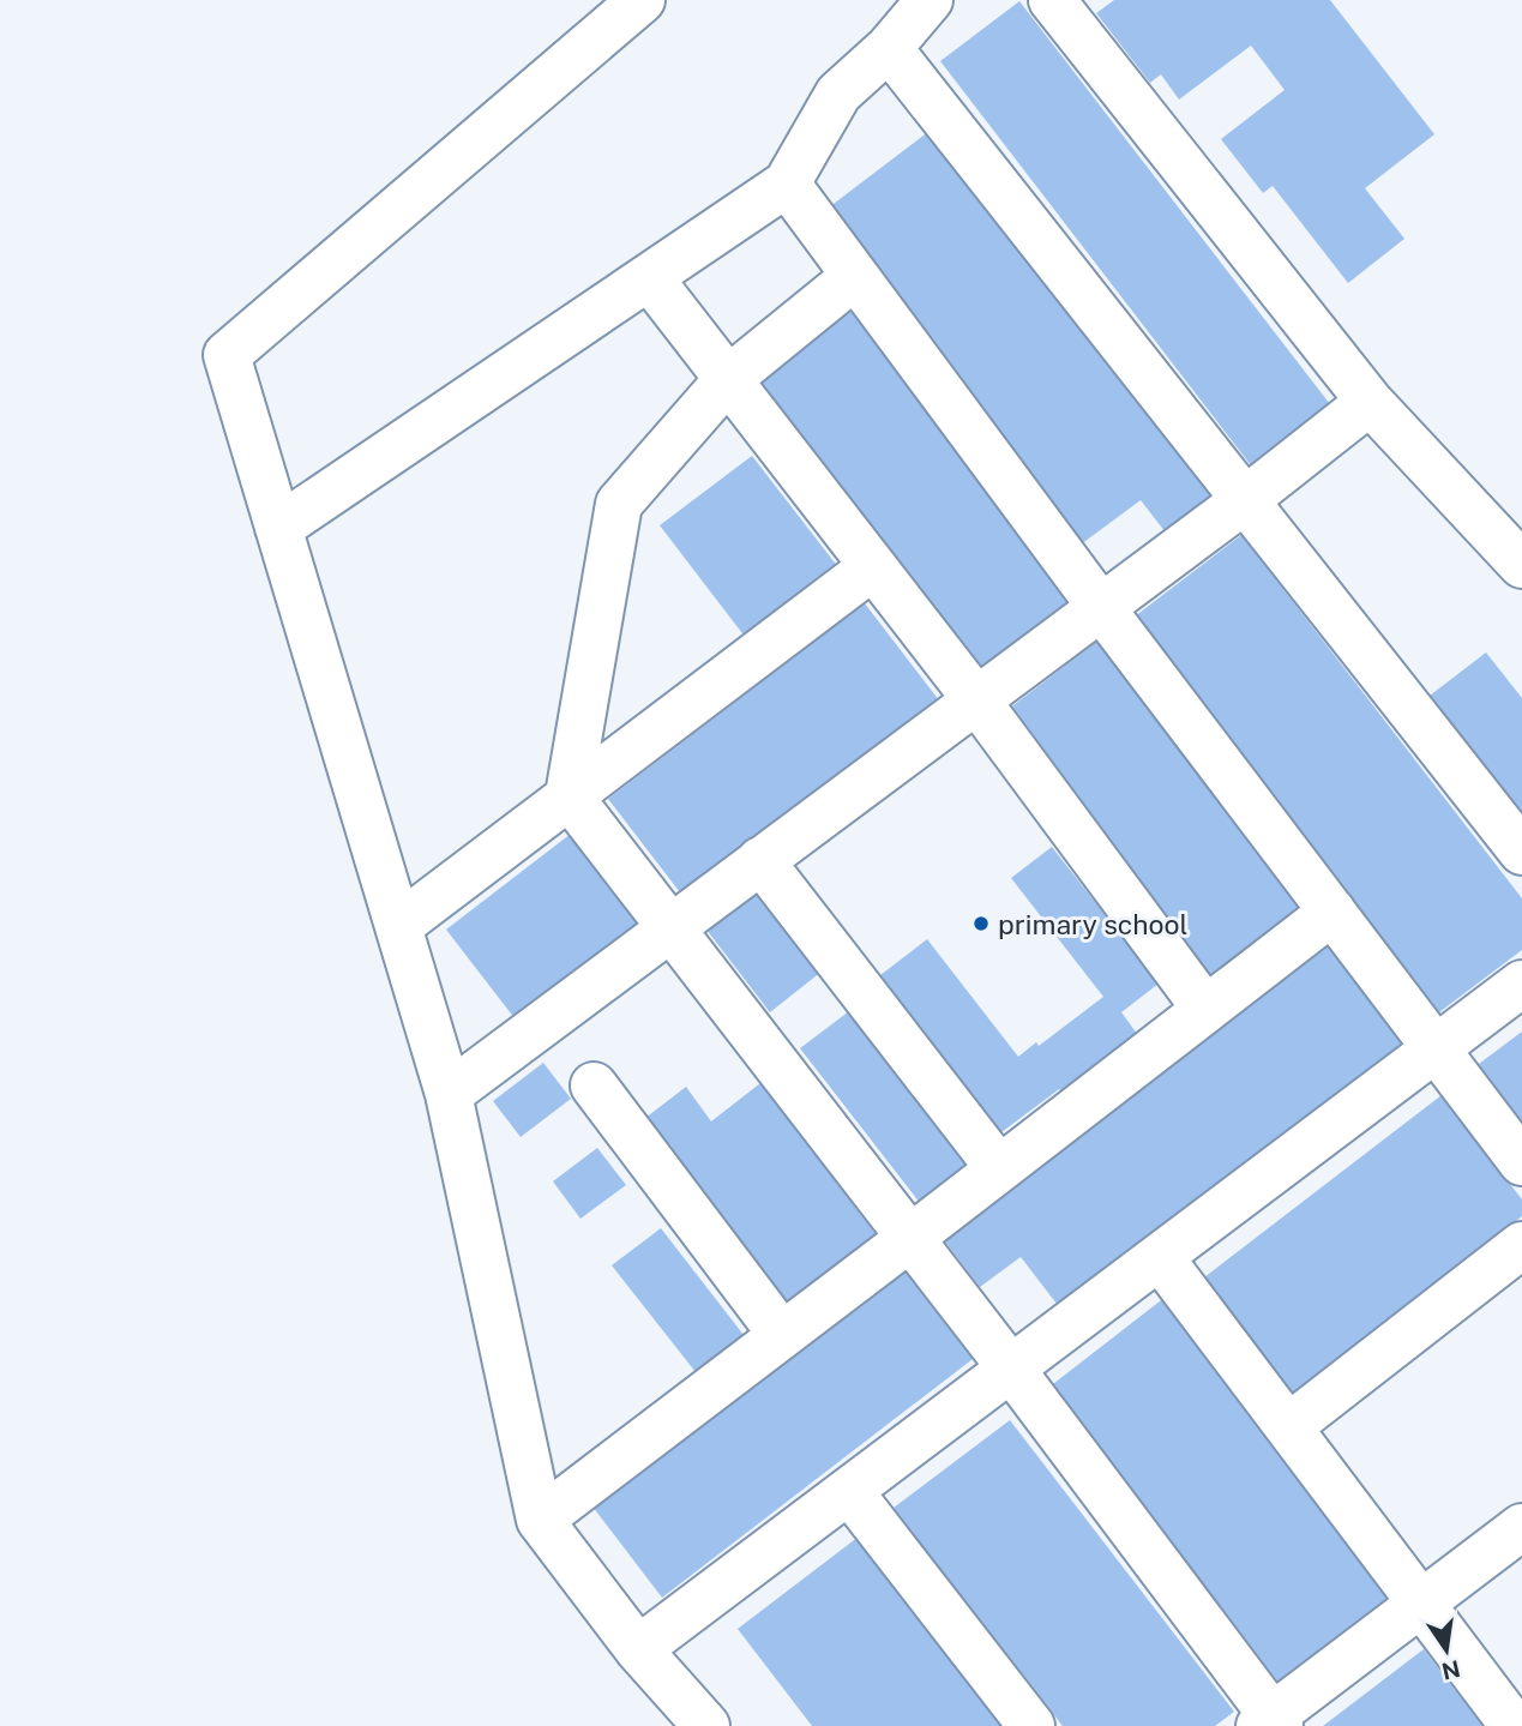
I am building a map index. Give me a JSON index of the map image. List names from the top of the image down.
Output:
{
  "places": ["primary school"],
  "north": "bottom"
}
